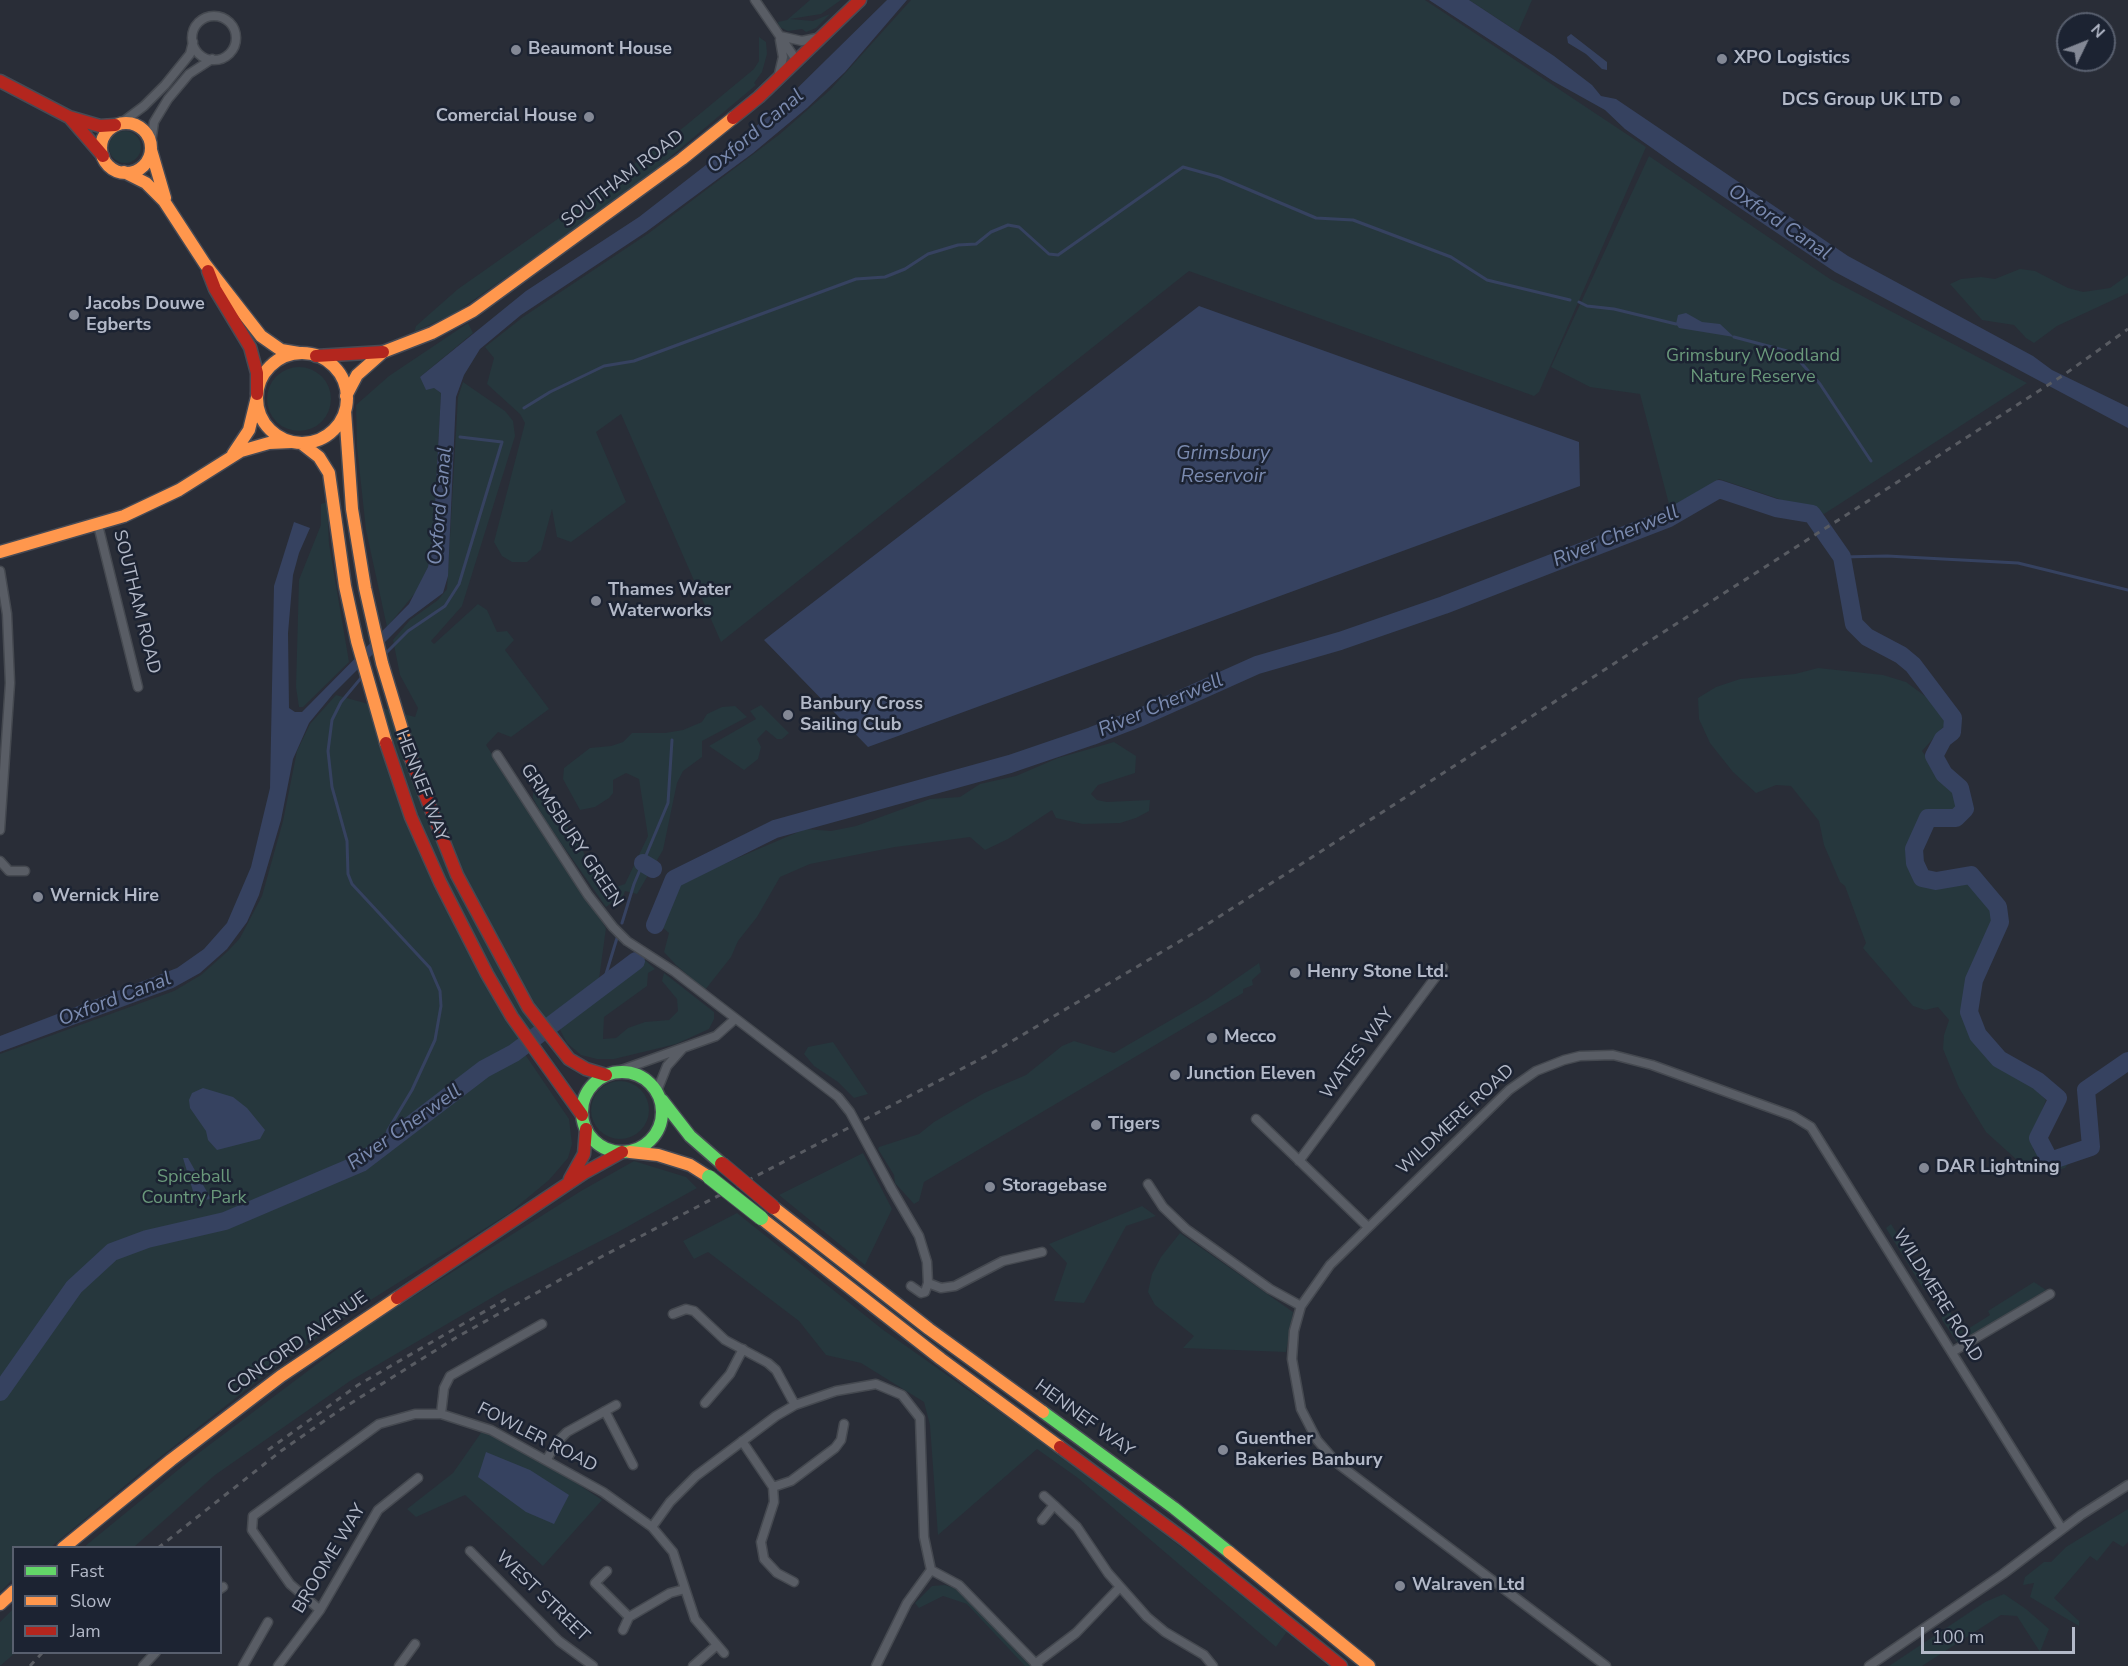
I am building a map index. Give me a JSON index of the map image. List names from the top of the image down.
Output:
{
  "streets": {
    "main road": ["SOUTHAM ROAD", "HENNEF WAY", "CONCORD AVENUE"],
    "street": [
      "GRIMSBURY GREEN",
      "WATES WAY",
      "WILDMERE ROAD",
      "FOWLER ROAD",
      "BROOME WAY",
      "WEST STREET"
    ]
  },
  "crossings": [
    ["SOUTHAM ROAD", "HENNEF WAY"],
    ["HENNEF WAY", "CONCORD AVENUE"],
    ["FOWLER ROAD", "BROOME WAY"]
  ],
  "water": ["Oxford Canal", "Grimsbury Reservoir", "River Cherwell"],
  "parks": ["Grimsbury Woodland Nature Reserve", "Spiceball Country Park"],
  "places": [
    "Beaumont House",
    "XPO Logistics",
    "DCS Group UK LTD",
    "Comercial House",
    "Jacobs Douwe Egberts",
    "Thames Water Waterworks",
    "Banbury Cross Sailing Club",
    "Wernick Hire",
    "Henry Stone Ltd.",
    "Mecco",
    "Junction Eleven",
    "Tigers",
    "DAR Lightning",
    "Storagebase",
    "Guenther Bakeries Banbury",
    "Walraven Ltd"
  ],
  "legend": ["Fast", "Slow", "Jam"],
  "scale_bar": "100 m",
  "north": "top right"
}
